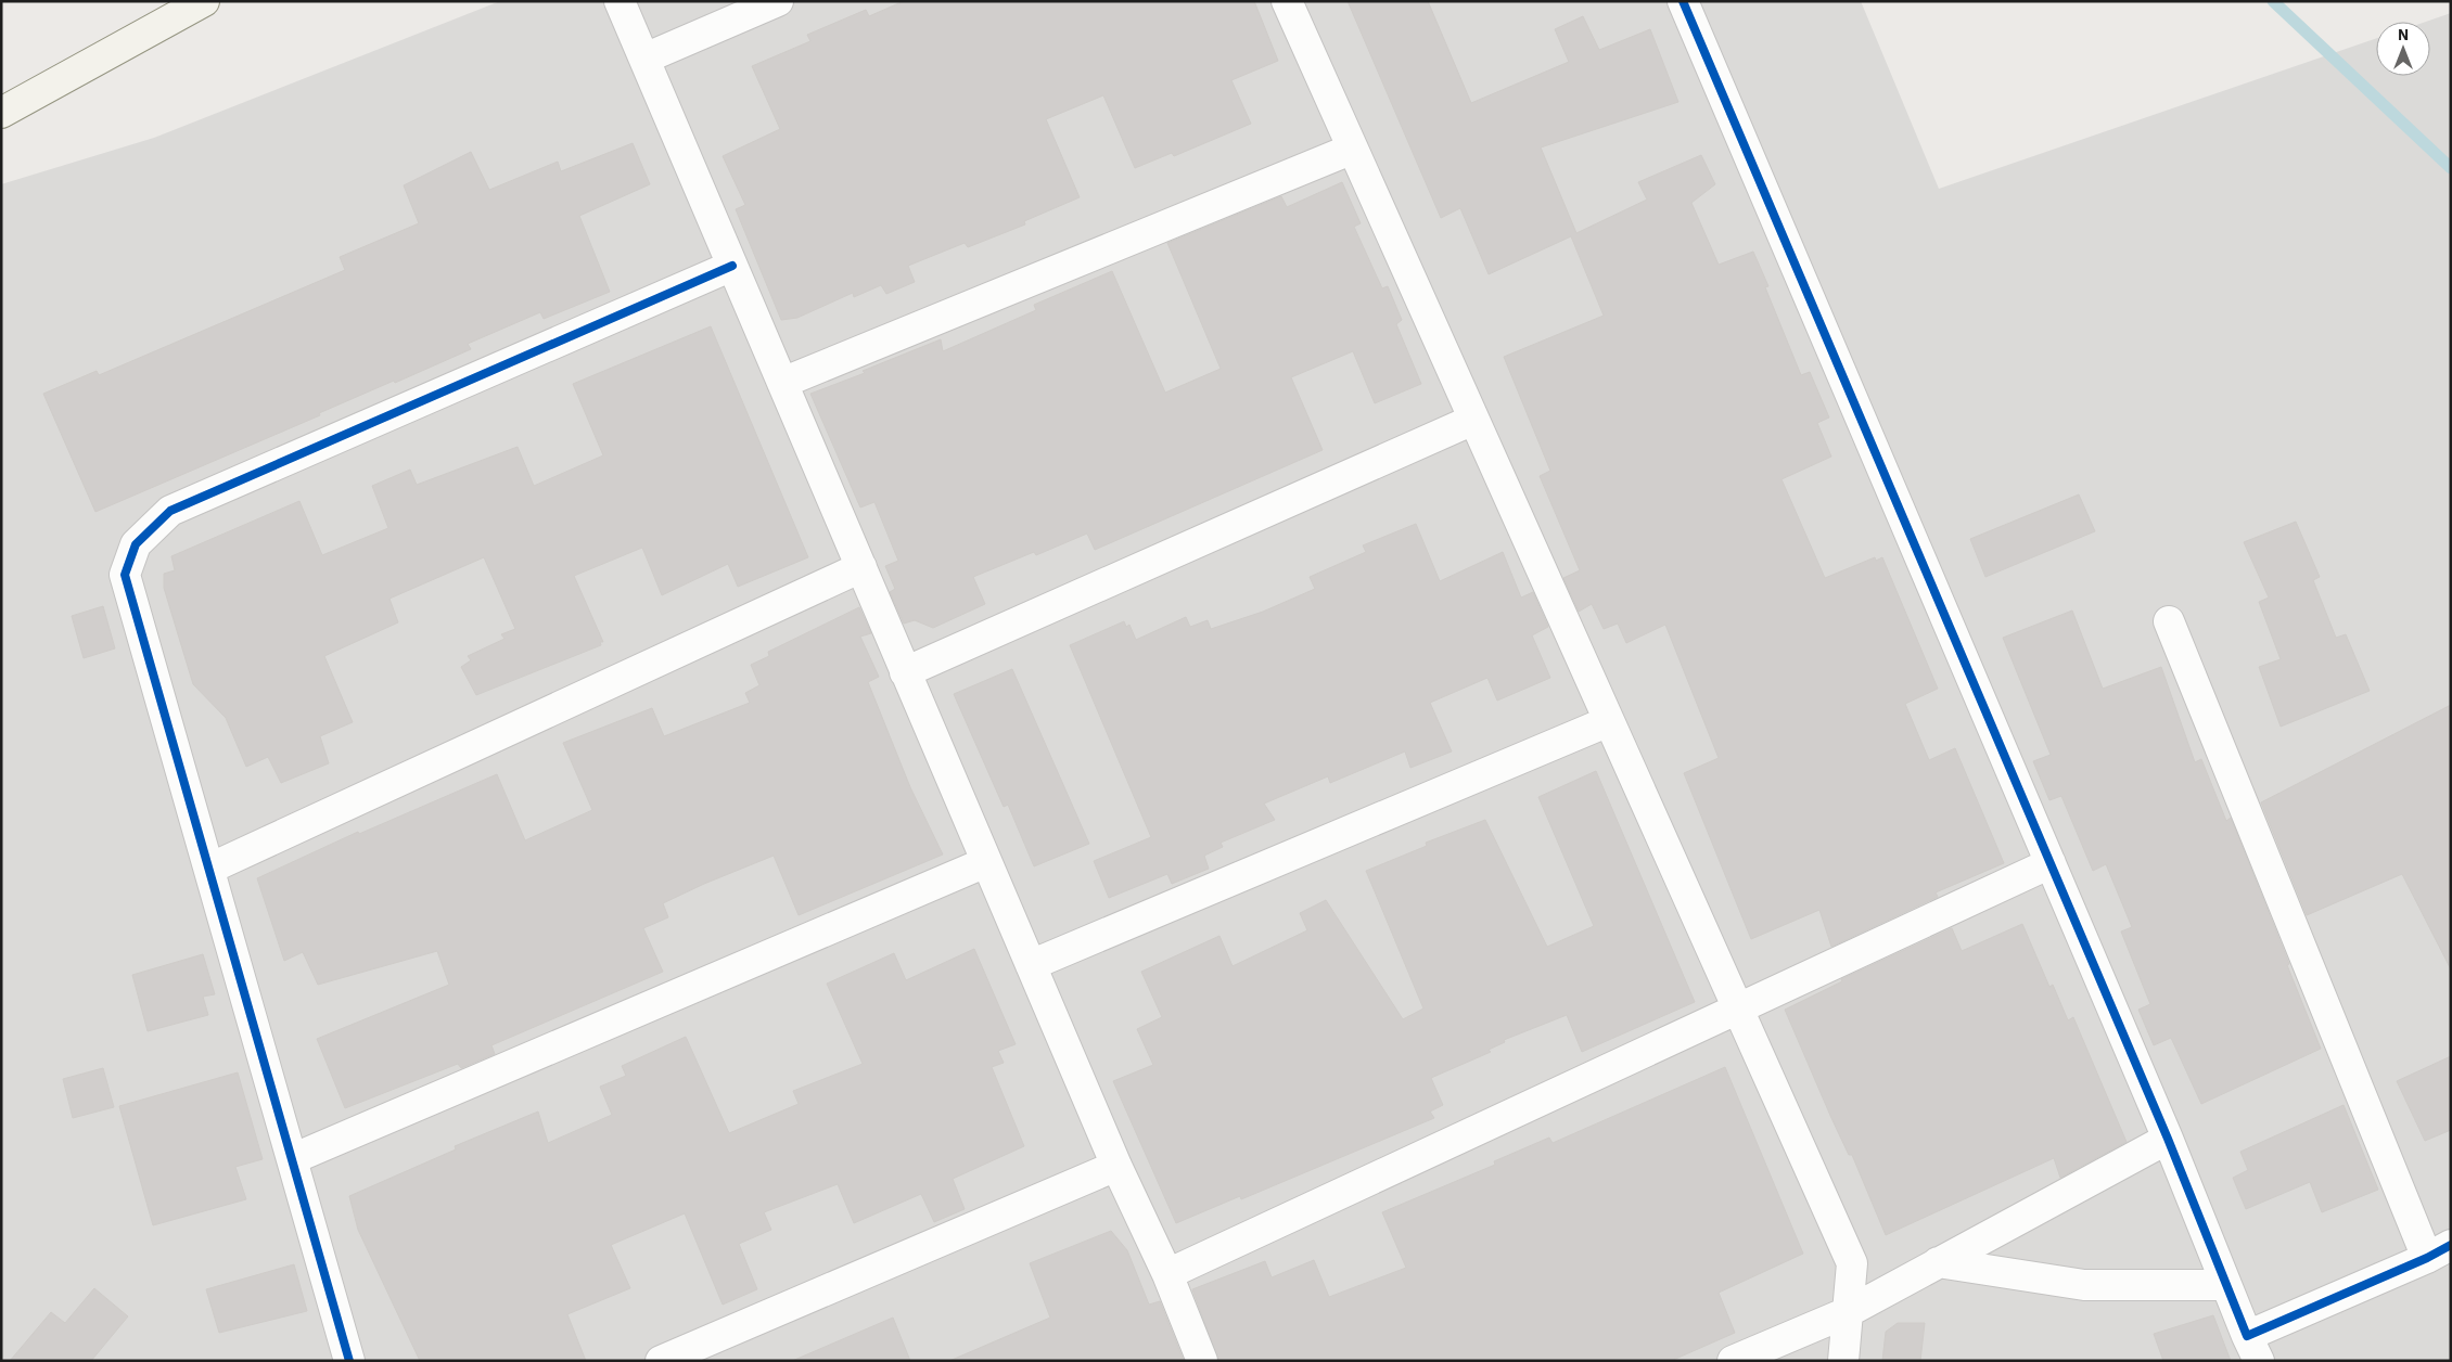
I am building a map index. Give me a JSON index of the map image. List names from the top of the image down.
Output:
{
  "north": "top"
}
